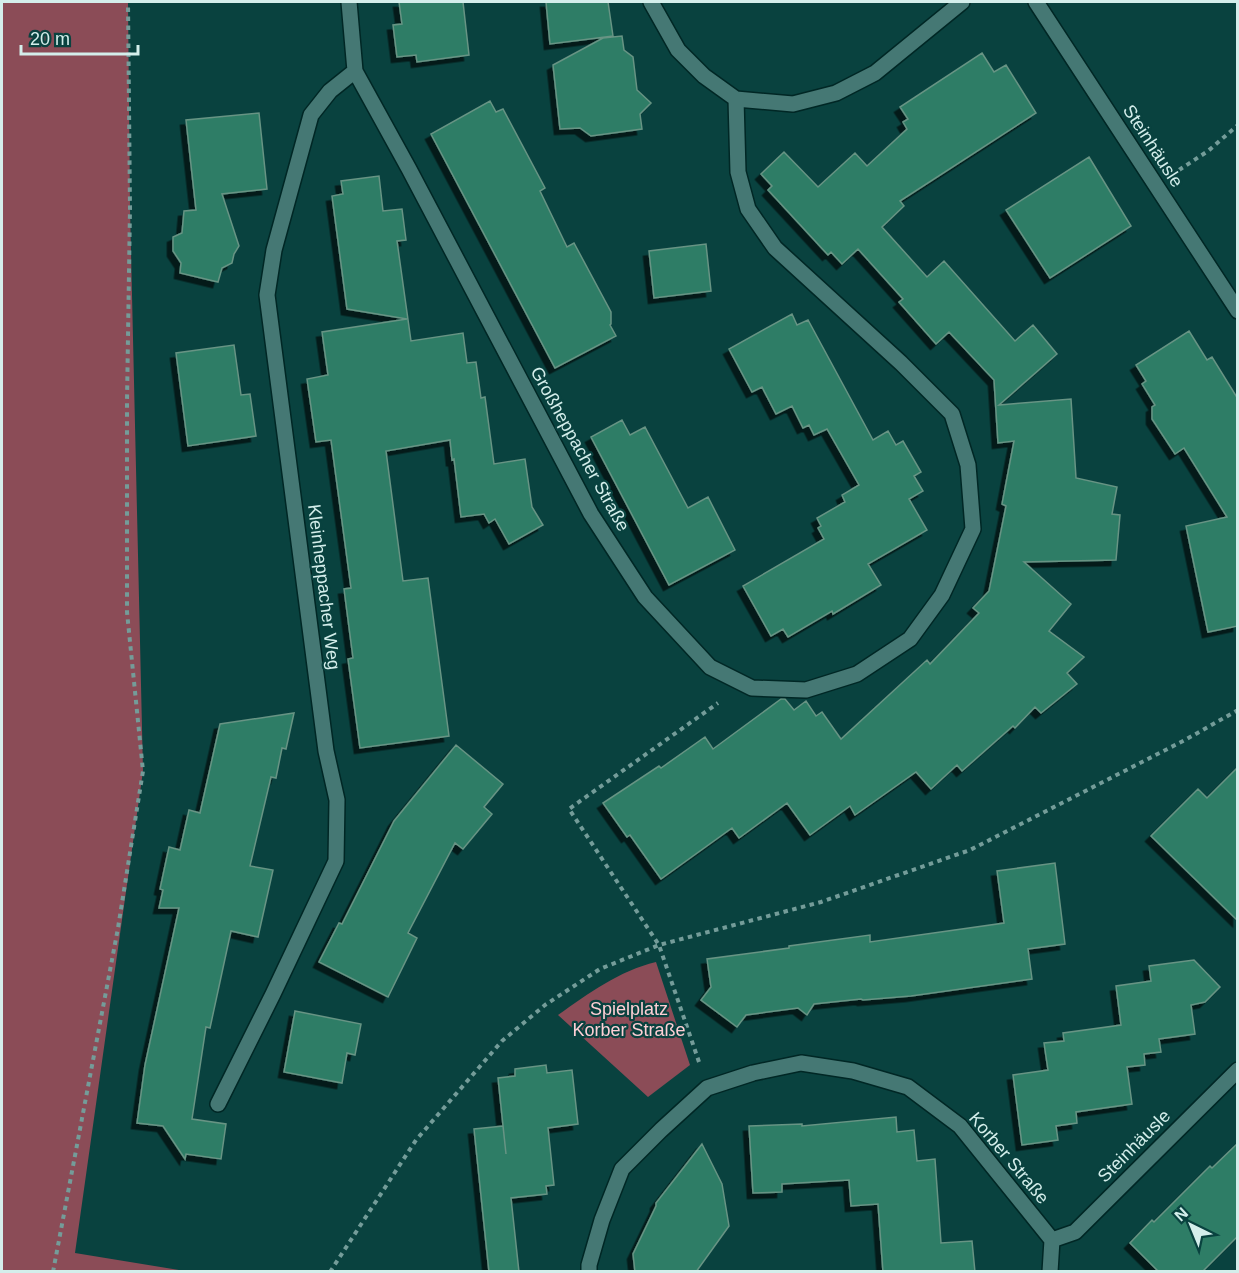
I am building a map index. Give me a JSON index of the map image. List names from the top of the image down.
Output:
{
  "streets": {
    "street": [
      "Steinhäusle",
      "Großheppacher Straße",
      "Kleinheppacher Weg",
      "Korber Straße"
    ]
  },
  "crossings": [
    ["Steinhäusle", "Korber Straße"],
    ["Großheppacher Straße", "Kleinheppacher Weg"]
  ],
  "parks": ["Spielplatz Korber Straße"],
  "scale_bar": "20 m",
  "north": "top left"
}
